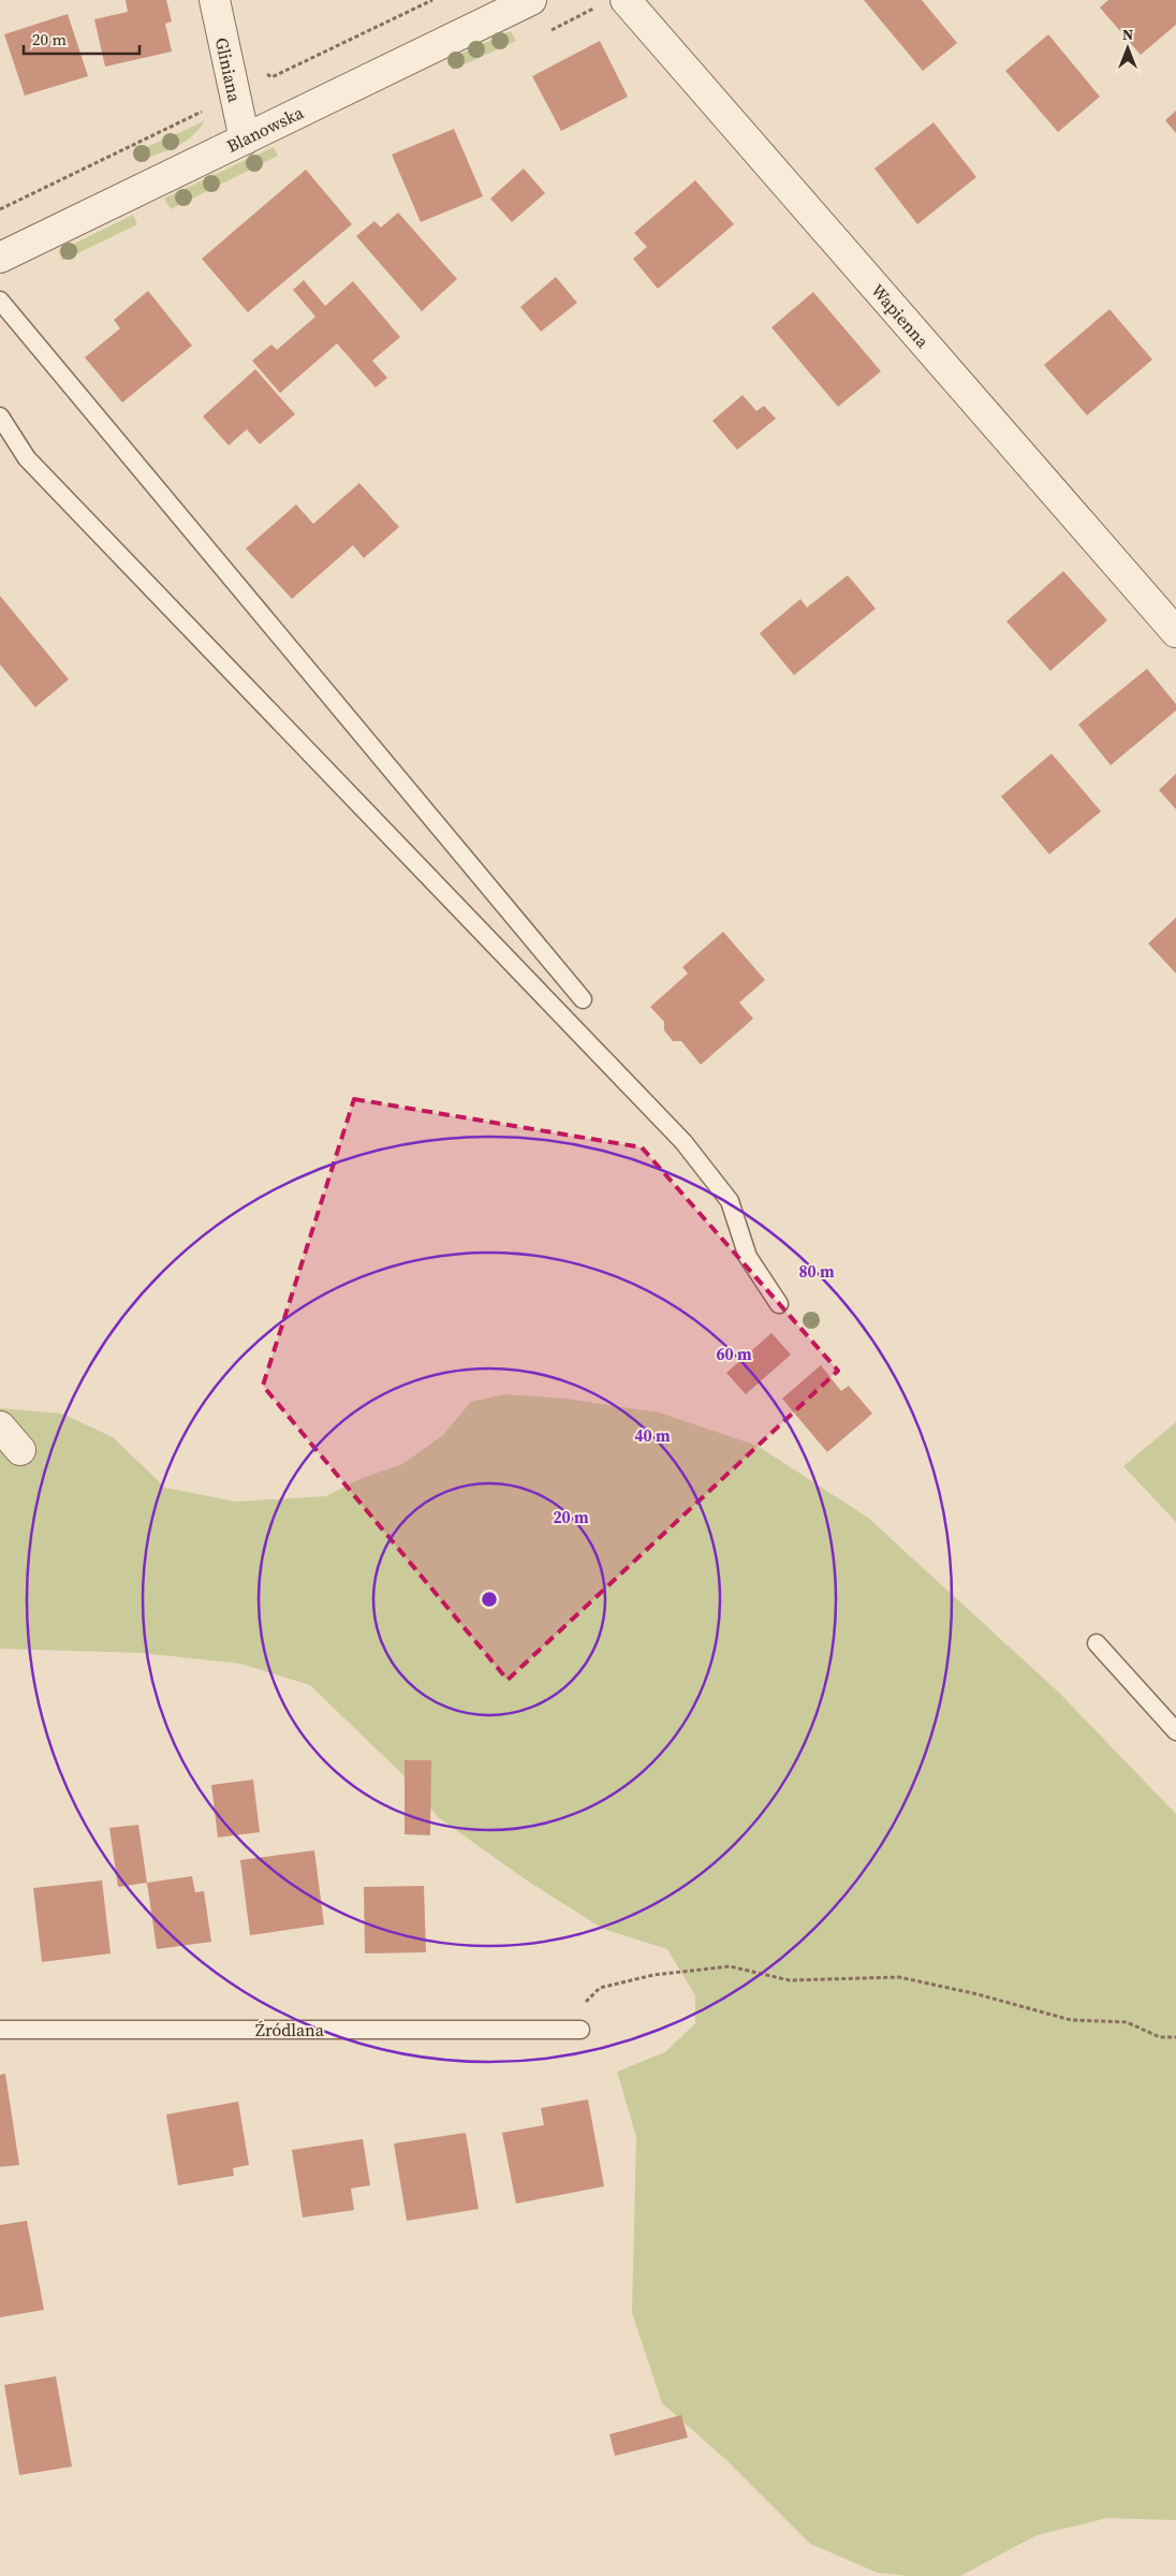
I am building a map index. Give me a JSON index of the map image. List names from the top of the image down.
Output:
{
  "streets": {
    "street": ["Gliniana", "Blanowska", "Wapienna"],
    "lane": ["Źródlana"]
  },
  "crossings": [
    ["Gliniana", "Blanowska"]
  ],
  "scale_bar": "20 m",
  "north": "top",
  "rings": [
    "80 m",
    "60 m",
    "40 m",
    "20 m"
  ]
}
